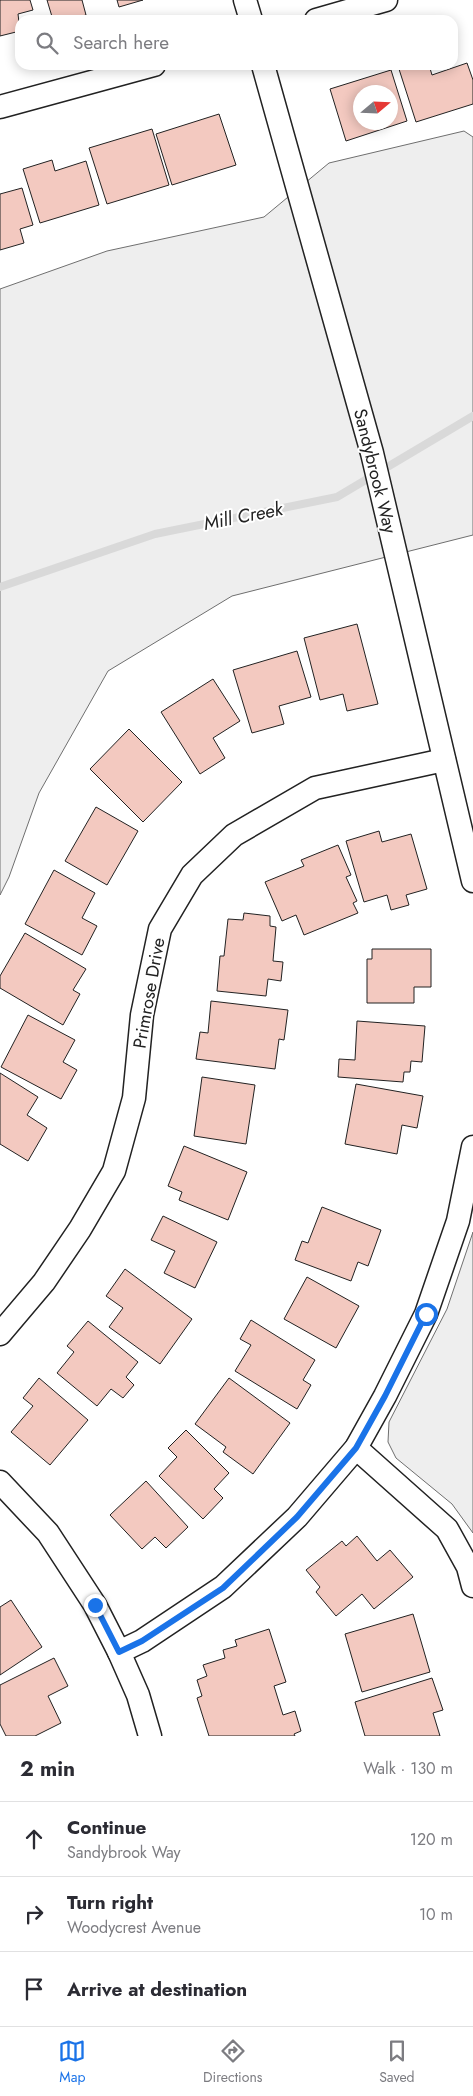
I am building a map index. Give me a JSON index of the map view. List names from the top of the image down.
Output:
{
  "streets": {
    "street": ["Sandybrook Way", "Primrose Drive"]
  },
  "crossings": [
    ["Sandybrook Way", "Primrose Drive"]
  ],
  "water": ["Mill Creek"],
  "north": "right",
  "page": {
    "search": "Search here",
    "heading": ["2 min", "Walk · 130 m"],
    "list": [
      ["Continue", "Sandybrook Way", "120 m"],
      ["Turn right", "Woodycrest Avenue", "10 m"],
      "Arrive at destination"
    ],
    "nav": ["Map", "Directions", "Saved"]
  }
}
